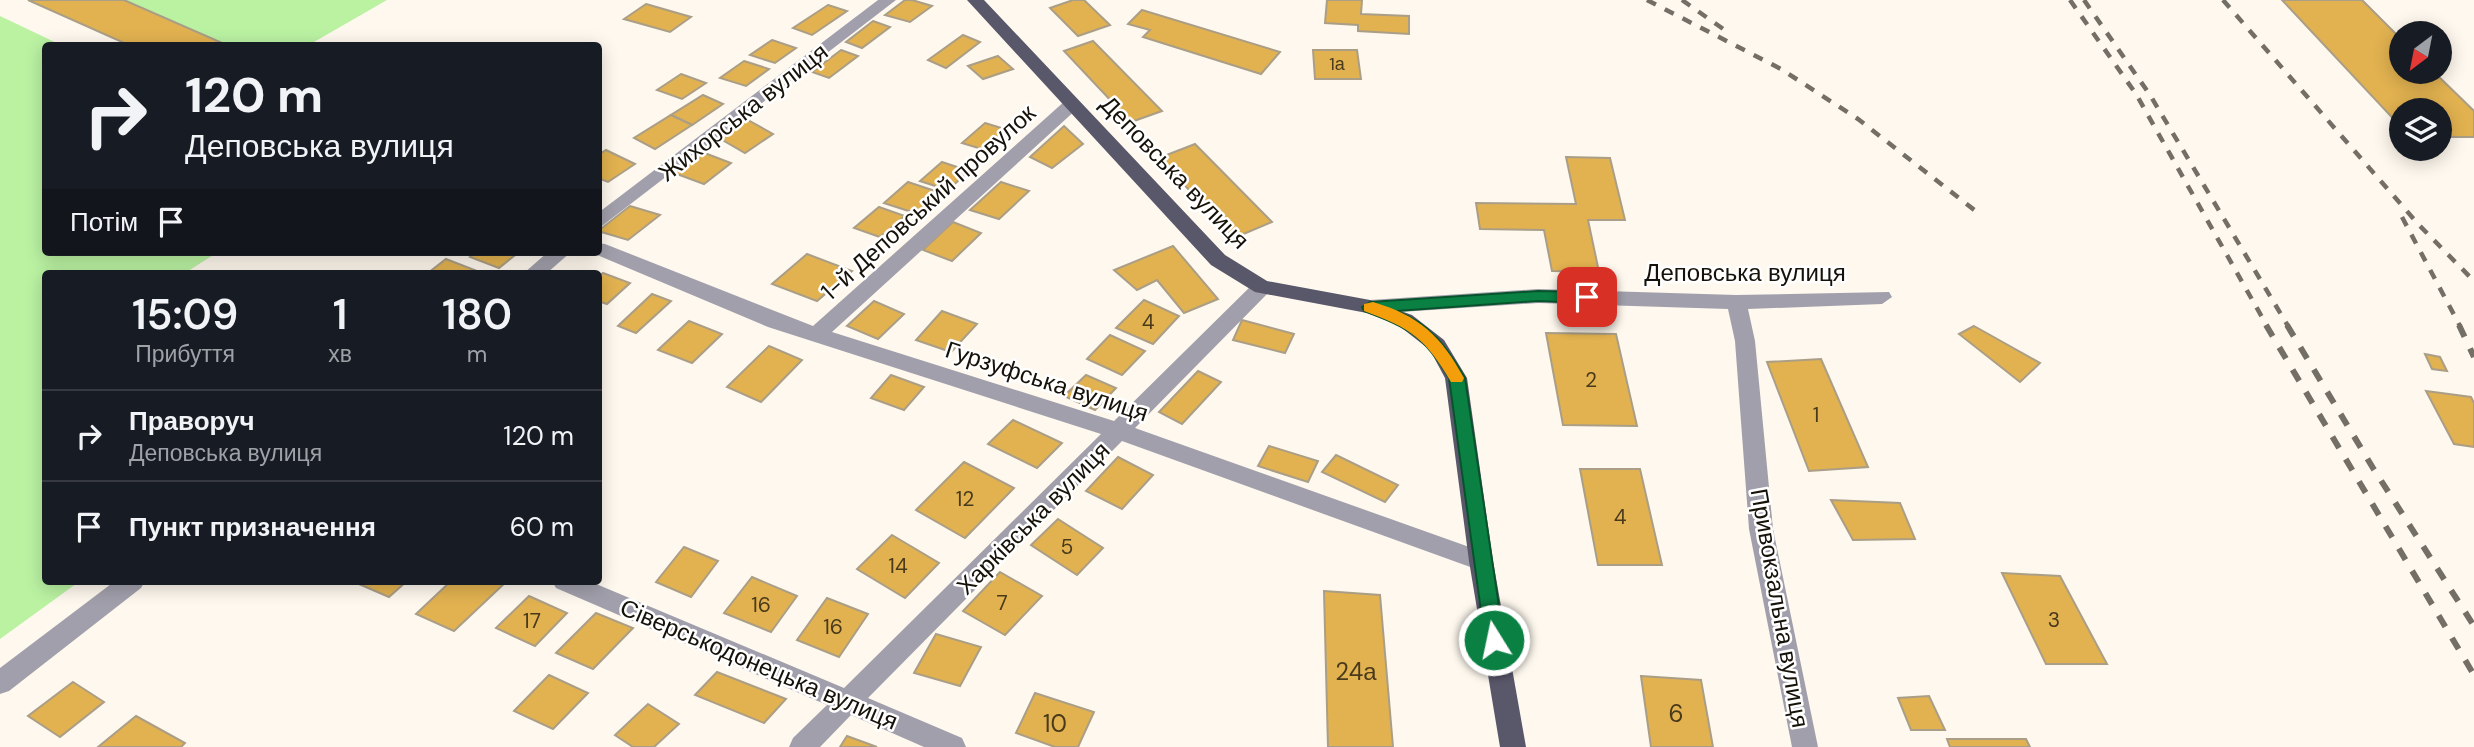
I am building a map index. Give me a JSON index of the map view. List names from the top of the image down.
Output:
{
  "streets": {
    "main road": ["Деповська вулиця"],
    "street": [
      "Жихорська вулиця",
      "1-й Деповський провулок",
      "Гурзуфська вулиця",
      "Харківська вулиця",
      "Привокзальна вулиця",
      "Сіверськодонецька вулиця"
    ]
  },
  "crossings": [
    ["Деповська вулиця", "1-й Деповський провулок"],
    ["Деповська вулиця", "Харківська вулиця"],
    ["Деповська вулиця", "Привокзальна вулиця"],
    ["1-й Деповський провулок", "Гурзуфська вулиця"],
    ["Гурзуфська вулиця", "Харківська вулиця"],
    ["Харківська вулиця", "Сіверськодонецька вулиця"]
  ],
  "house_numbers": [
    "1а",
    "4",
    "2",
    "1",
    "12",
    "4",
    "5",
    "14",
    "7",
    "16",
    "3",
    "17",
    "16",
    "24а",
    "6",
    "10"
  ],
  "north": "bottom left",
  "page": {
    "turn": ["120 m", "Деповська вулиця"],
    "then": "Потім",
    "eta": [
      "15:09",
      "Прибуття",
      "1",
      "хв",
      "180",
      "m"
    ],
    "list": [
      {
        "name": "Праворуч",
        "note": "Деповська вулиця",
        "value": "120 m"
      },
      {
        "name": "Пункт призначення",
        "value": "60 m"
      }
    ]
  }
}
